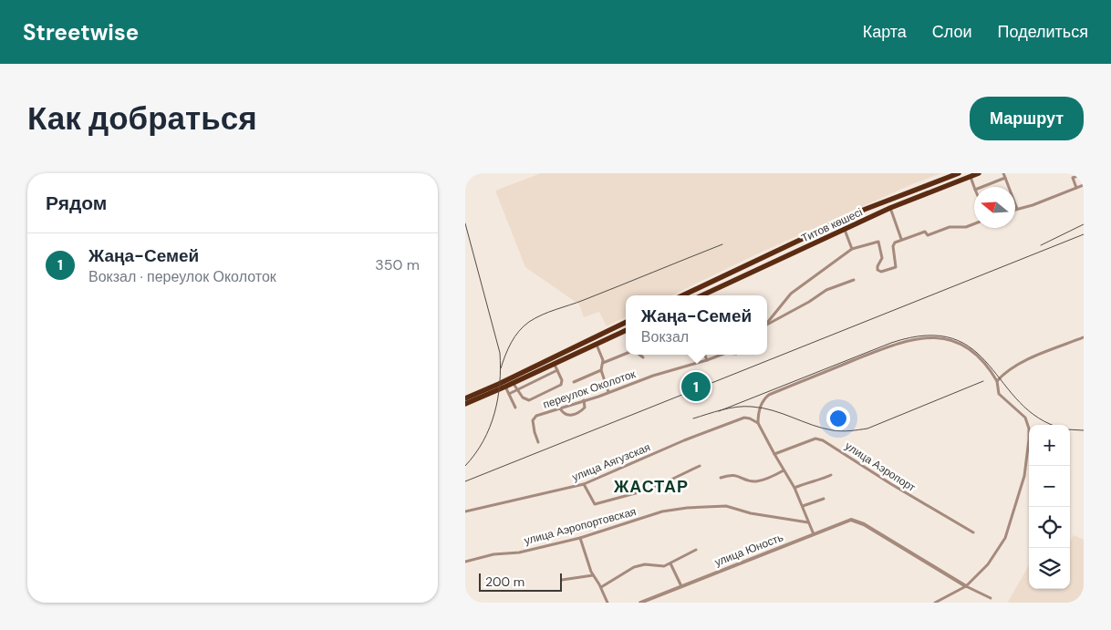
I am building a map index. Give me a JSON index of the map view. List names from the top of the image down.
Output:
{
  "streets": {
    "highway": ["Титов көшесі"],
    "street": [
      "переулок Околоток",
      "улица Аягузская",
      "улица Аэропорт",
      "улица Аэропортовская",
      "улица Юность"
    ]
  },
  "districts": ["ЖАСТАР"],
  "scale_bar": "200 m",
  "north": "left",
  "page": {
    "header": "Streetwise",
    "nav": ["Карта", "Слои", "Поделиться"],
    "buttons": "Маршрут",
    "title": "Как добраться",
    "heading": "Рядом",
    "list": [
      {
        "mark": "1",
        "name": "Жаңа-Семей",
        "note": "Вокзал · переулок Околоток",
        "value": "350 m"
      }
    ],
    "popup": ["Жаңа-Семей", "Вокзал"],
    "pins": "1",
    "map_buttons": ["+", "−"],
    "scale": "200 m"
  }
}
